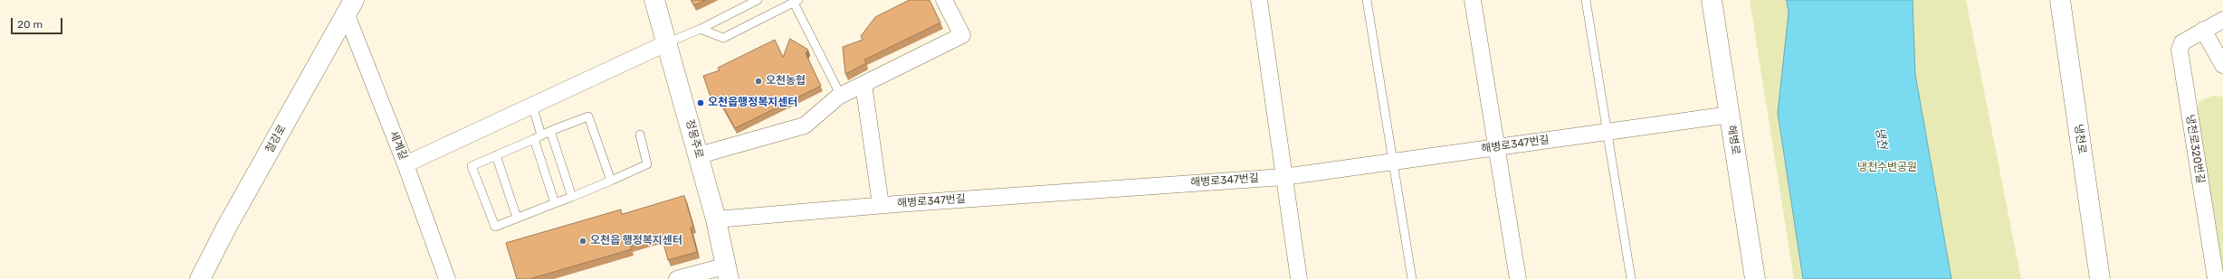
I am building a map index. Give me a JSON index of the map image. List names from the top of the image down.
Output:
{
  "streets": {
    "main road": [
      "철강로",
      "정몽주로",
      "냉천로",
      "해병로"
    ],
    "street": ["해병로347번길", "세계길", "냉천로320번길"]
  },
  "crossings": [
    ["철강로", "세계길"],
    ["정몽주로", "해병로347번길"],
    ["해병로", "해병로347번길"]
  ],
  "water": ["냉천"],
  "parks": ["냉천수변공원"],
  "places": ["오천농협", "오천읍행정복지센터", "오천읍 행정복지센터"],
  "scale_bar": "20 m"
}
